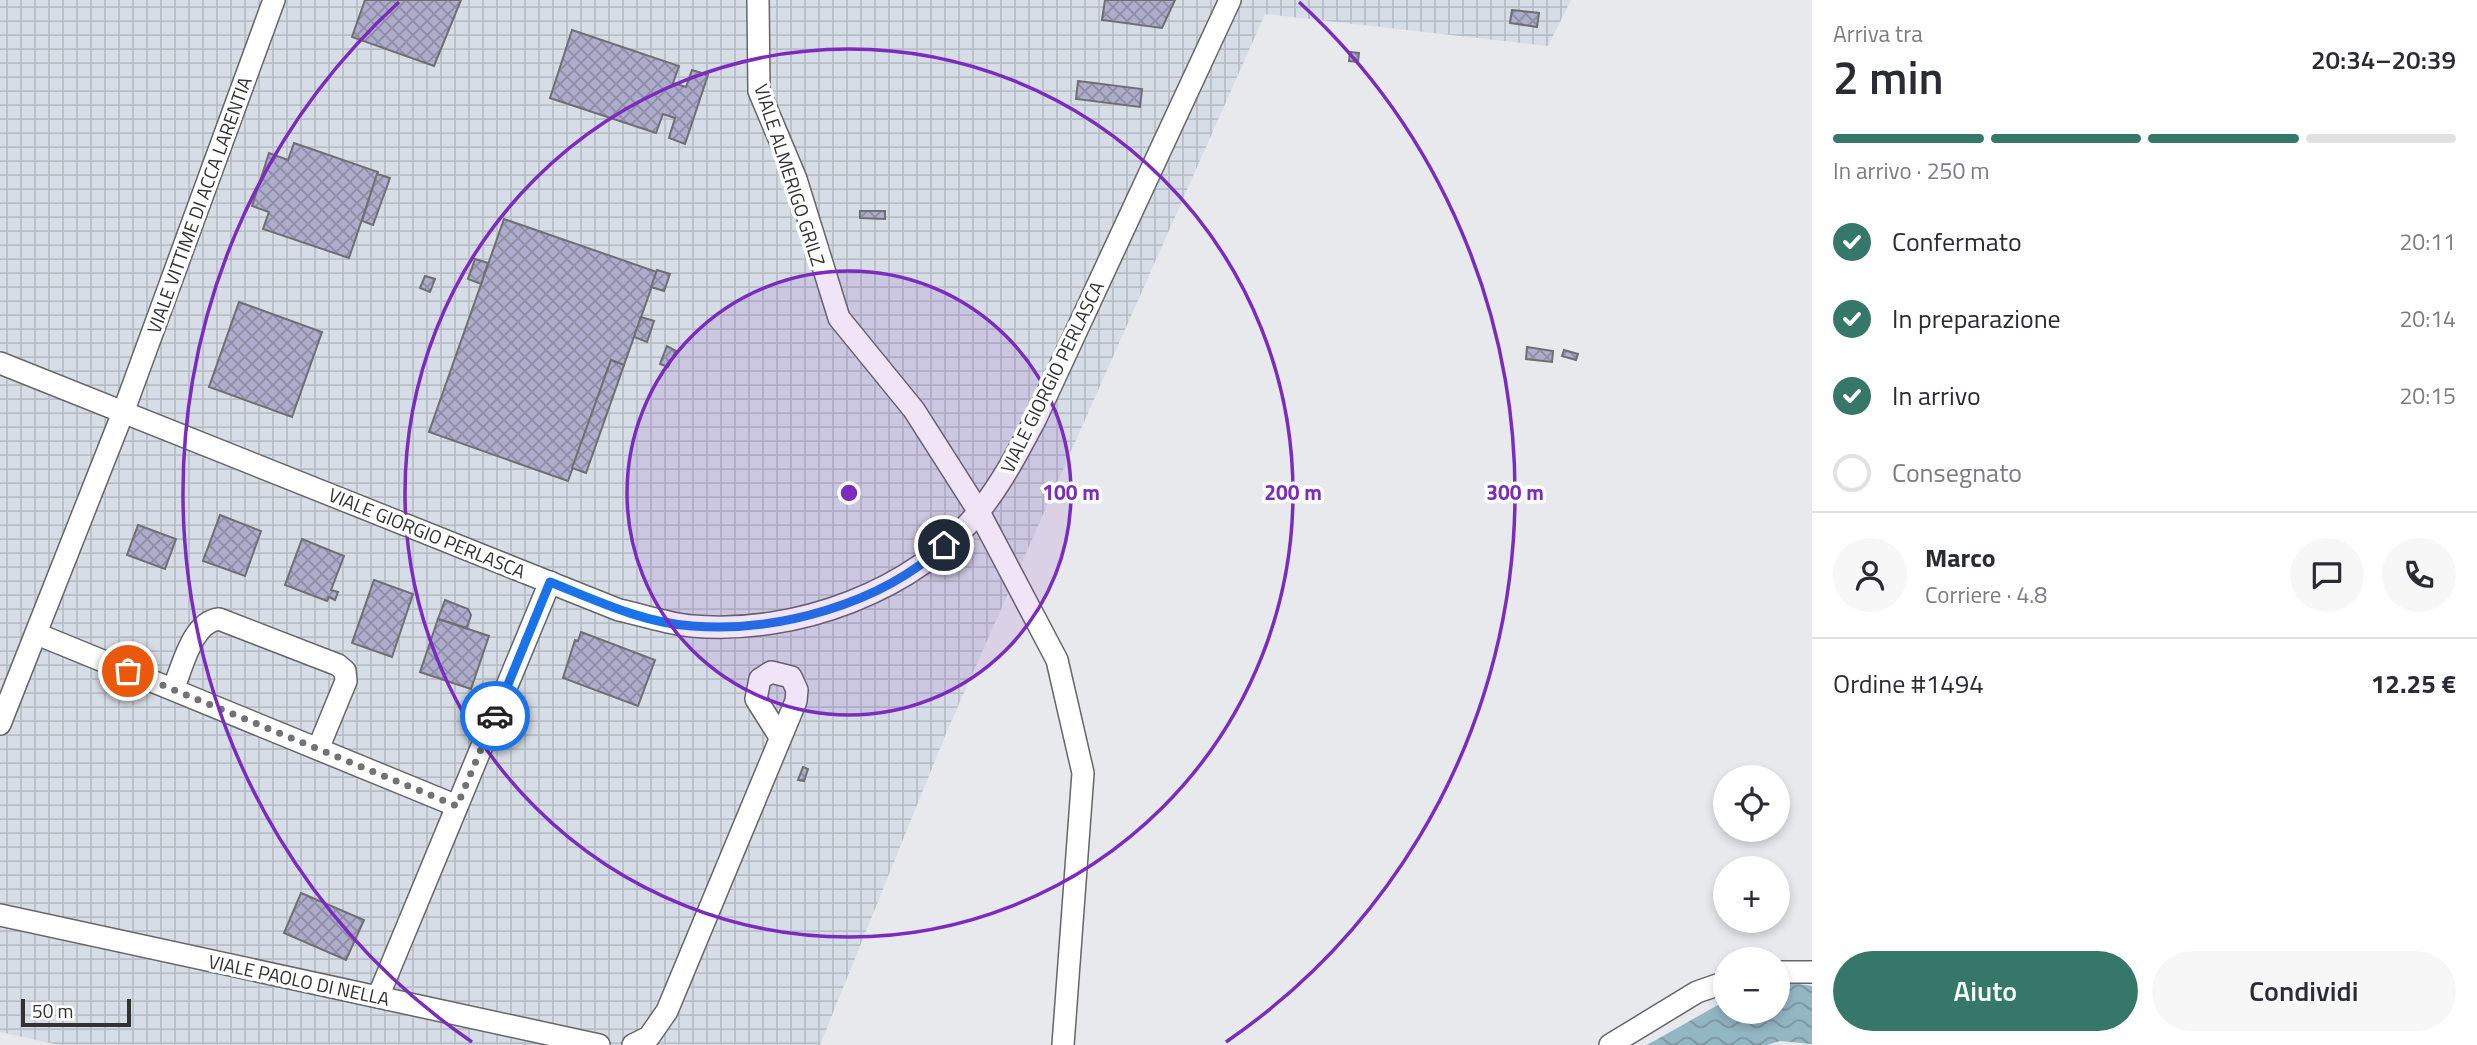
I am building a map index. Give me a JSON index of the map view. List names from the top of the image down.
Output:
{
  "streets": {
    "street": [
      "VIALE ALMERIGO GRILZ",
      "VIALE VITTIME DI ACCA LARENTIA",
      "VIALE GIORGIO PERLASCA",
      "VIALE PAOLO DI NELLA"
    ]
  },
  "crossings": [
    ["VIALE ALMERIGO GRILZ", "VIALE GIORGIO PERLASCA"],
    ["VIALE VITTIME DI ACCA LARENTIA", "VIALE GIORGIO PERLASCA"]
  ],
  "scale_bar": "50 m",
  "page": {
    "heading": ["2 min", "Arriva tra", "20:34–20:39"],
    "panel": [
      "Marco",
      "Corriere · 4.8",
      "Ordine #1494",
      "12.25 €"
    ],
    "bar": "In arrivo · 250 m",
    "list": [
      ["Confermato", "20:11"],
      ["In preparazione", "20:14"],
      ["In arrivo", "20:15"],
      "Consegnato"
    ],
    "map_buttons": ["+", "−"],
    "buttons": ["Aiuto", "Condividi"],
    "scale": "50 m"
  },
  "rings": ["100 m", "200 m", "300 m"]
}
